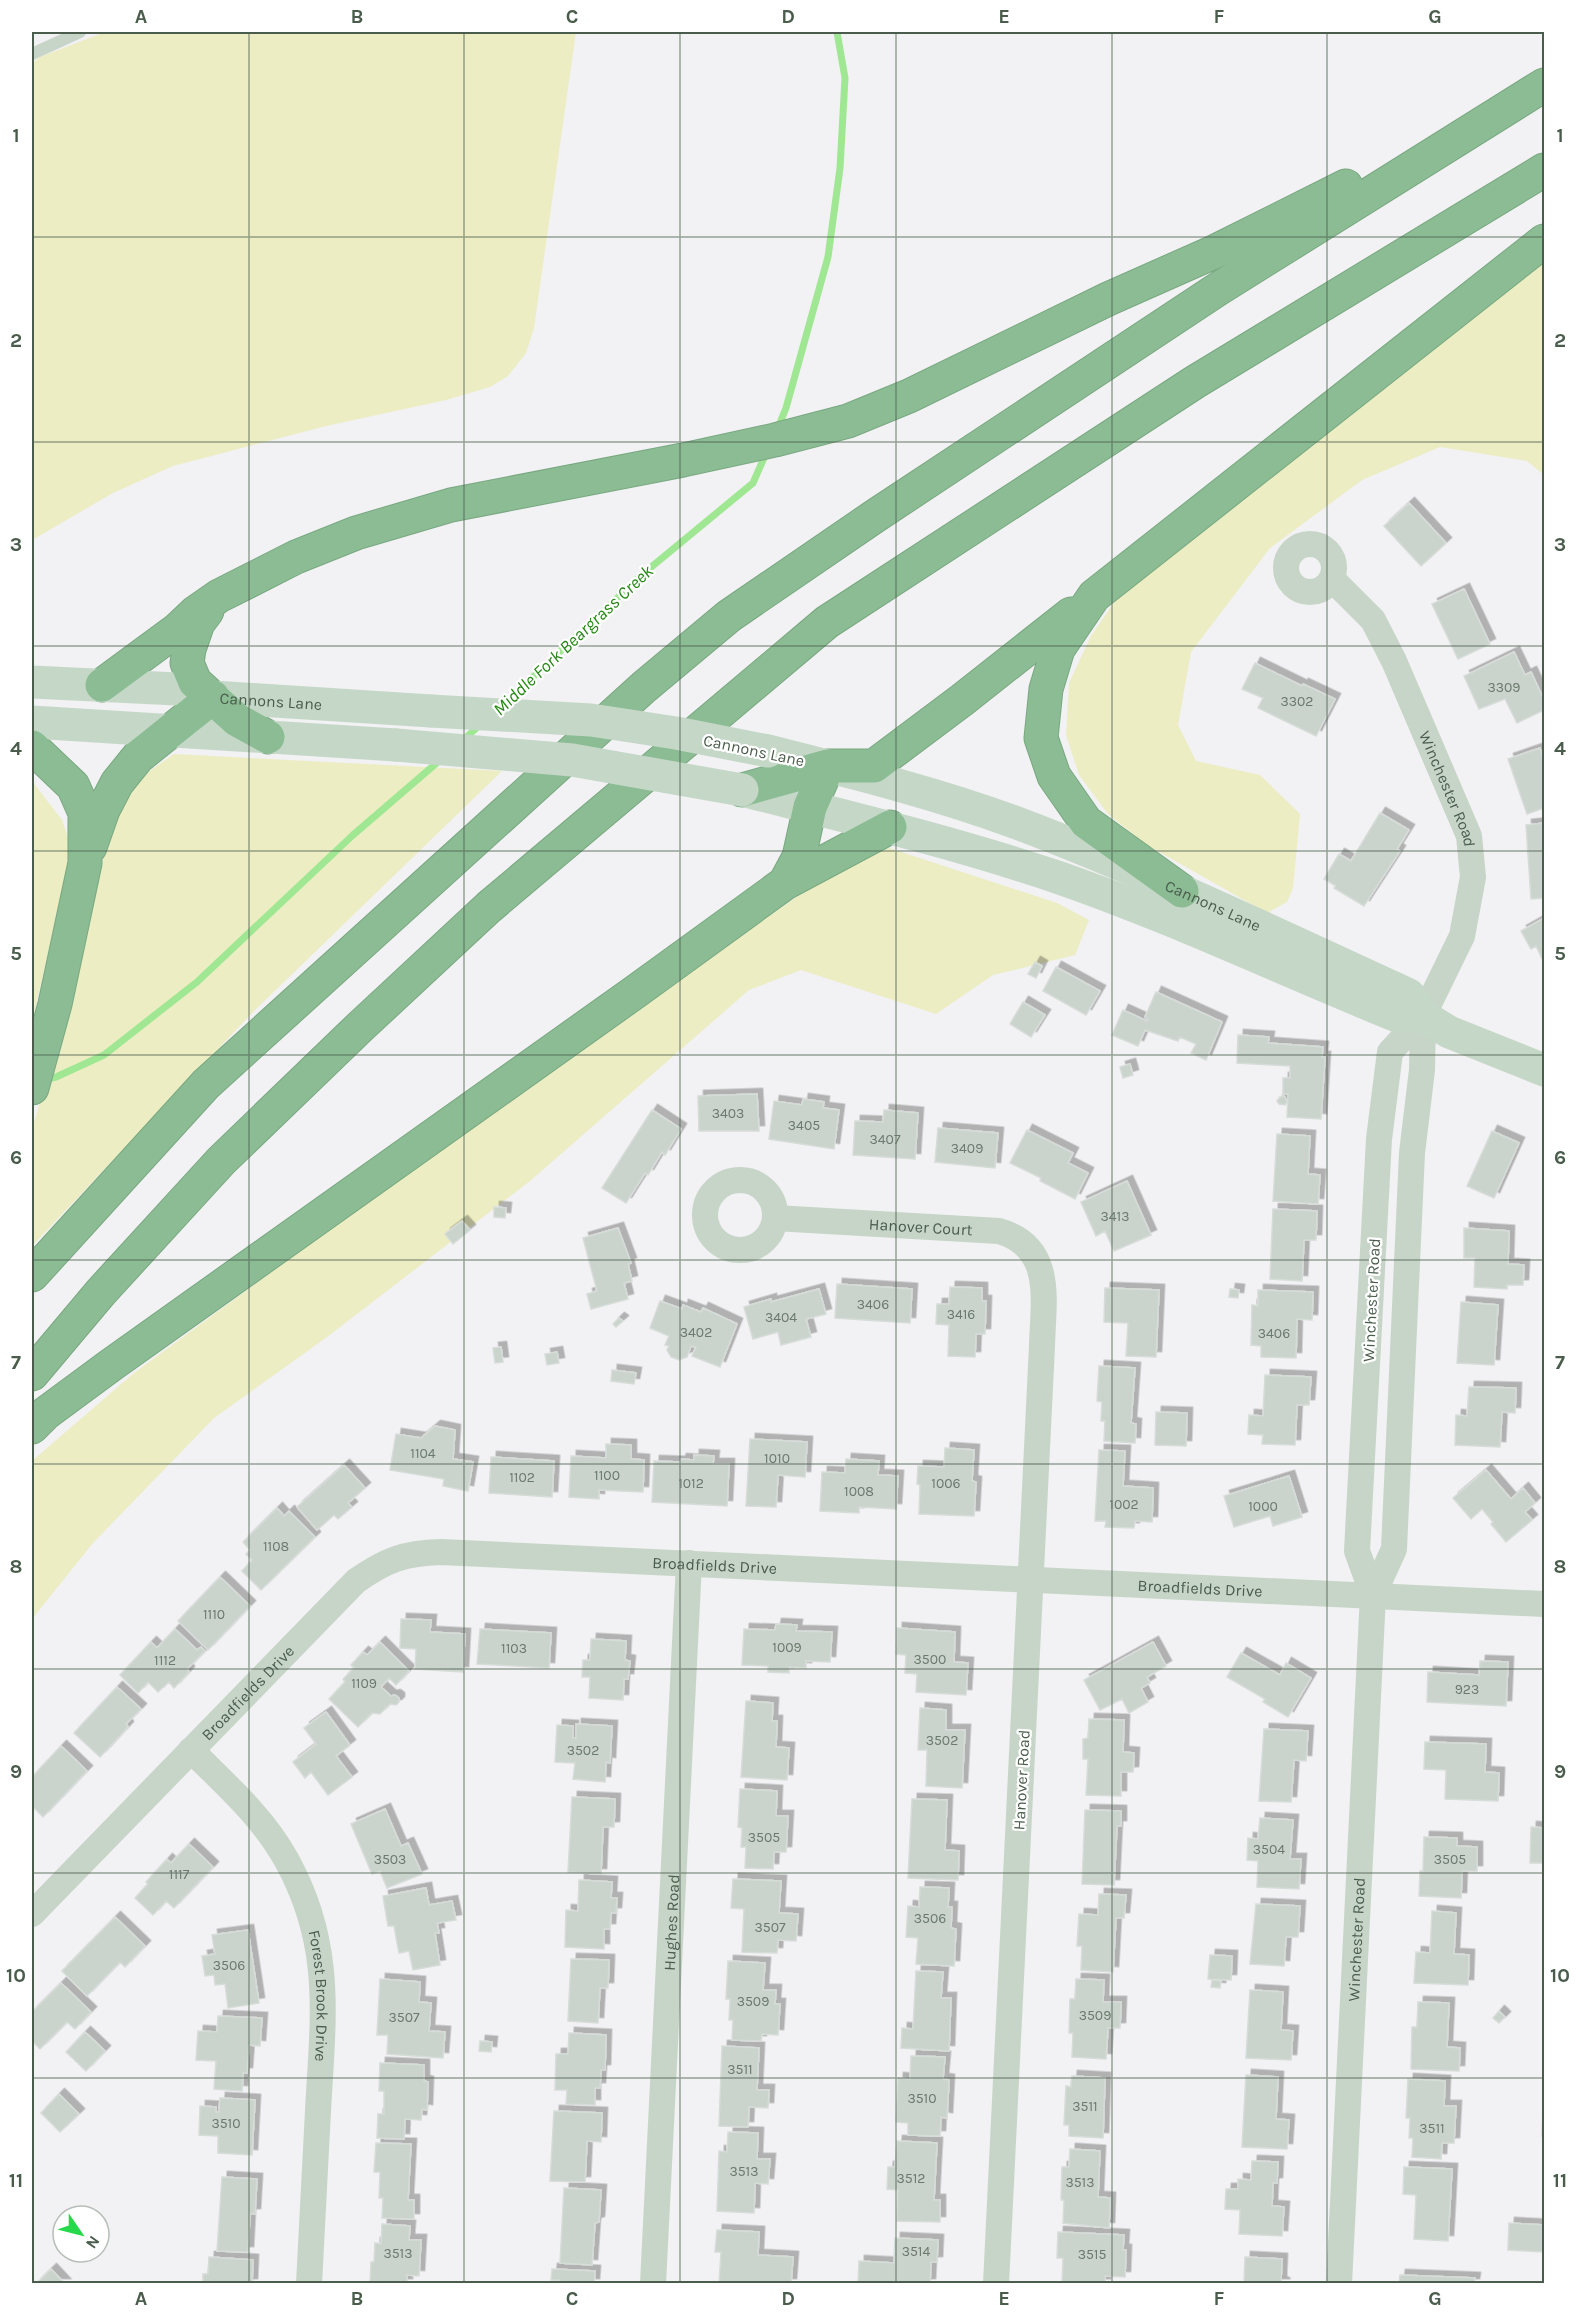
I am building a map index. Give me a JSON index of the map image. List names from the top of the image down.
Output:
{
  "streets": {
    "main road": ["Cannons Lane"],
    "street": [
      "Winchester Road",
      "Hanover Court",
      "Broadfields Drive",
      "Hanover Road",
      "Hughes Road",
      "Forest Brook Drive"
    ]
  },
  "crossings": [
    ["Cannons Lane", "Winchester Road"],
    ["Winchester Road", "Broadfields Drive"],
    ["Hanover Court", "Hanover Road"],
    ["Broadfields Drive", "Hanover Road"],
    ["Broadfields Drive", "Hughes Road"],
    ["Broadfields Drive", "Forest Brook Drive"]
  ],
  "water": ["Middle Fork Beargrass Creek"],
  "house_numbers": [
    "3309",
    "3302",
    "3403",
    "3405",
    "3407",
    "3409",
    "3413",
    "3406",
    "3416",
    "3404",
    "3402",
    "3406",
    "1104",
    "1010",
    "1100",
    "1102",
    "1012",
    "1006",
    "1008",
    "1002",
    "1000",
    "1108",
    "1110",
    "1009",
    "1103",
    "3500",
    "1112",
    "1109",
    "923",
    "3502",
    "3502",
    "3505",
    "3504",
    "3503",
    "3505",
    "1117",
    "3506",
    "3507",
    "3506",
    "3509",
    "3509",
    "3507",
    "3511",
    "3510",
    "3511",
    "3510",
    "3511",
    "3513",
    "3512",
    "3513",
    "3514",
    "3513",
    "3515"
  ],
  "north": "bottom right",
  "grid": {
    "columns": [
      "A",
      "B",
      "C",
      "D",
      "E",
      "F",
      "G"
    ],
    "rows": [
      "1",
      "2",
      "3",
      "4",
      "5",
      "6",
      "7",
      "8",
      "9",
      "10",
      "11"
    ]
  }
}
